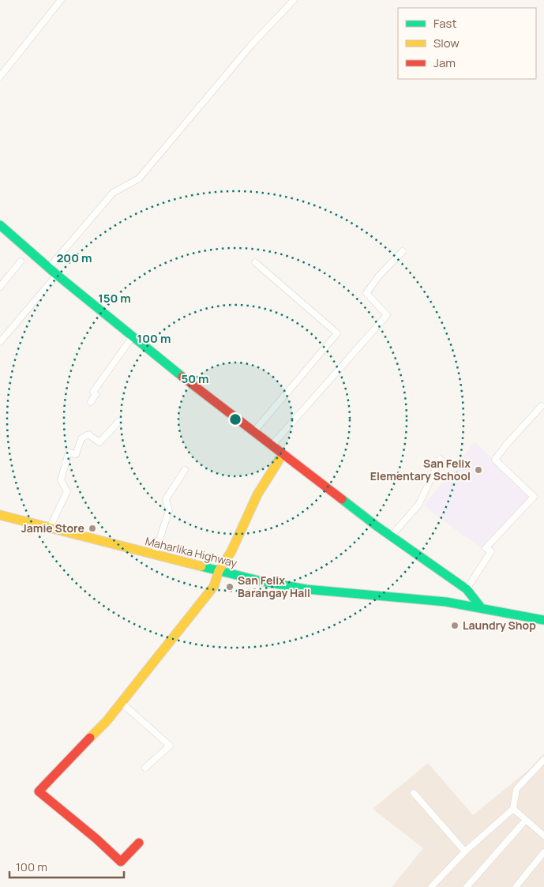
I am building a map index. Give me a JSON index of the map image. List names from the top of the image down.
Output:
{
  "streets": {
    "main road": ["Maharlika Highway"]
  },
  "places": [
    "San Felix Elementary School",
    "Jamie Store",
    "San Felix Barangay Hall",
    "Laundry Shop"
  ],
  "legend": ["Fast", "Slow", "Jam"],
  "scale_bar": "100 m",
  "rings": [
    "200 m",
    "150 m",
    "100 m",
    "50 m"
  ]
}
